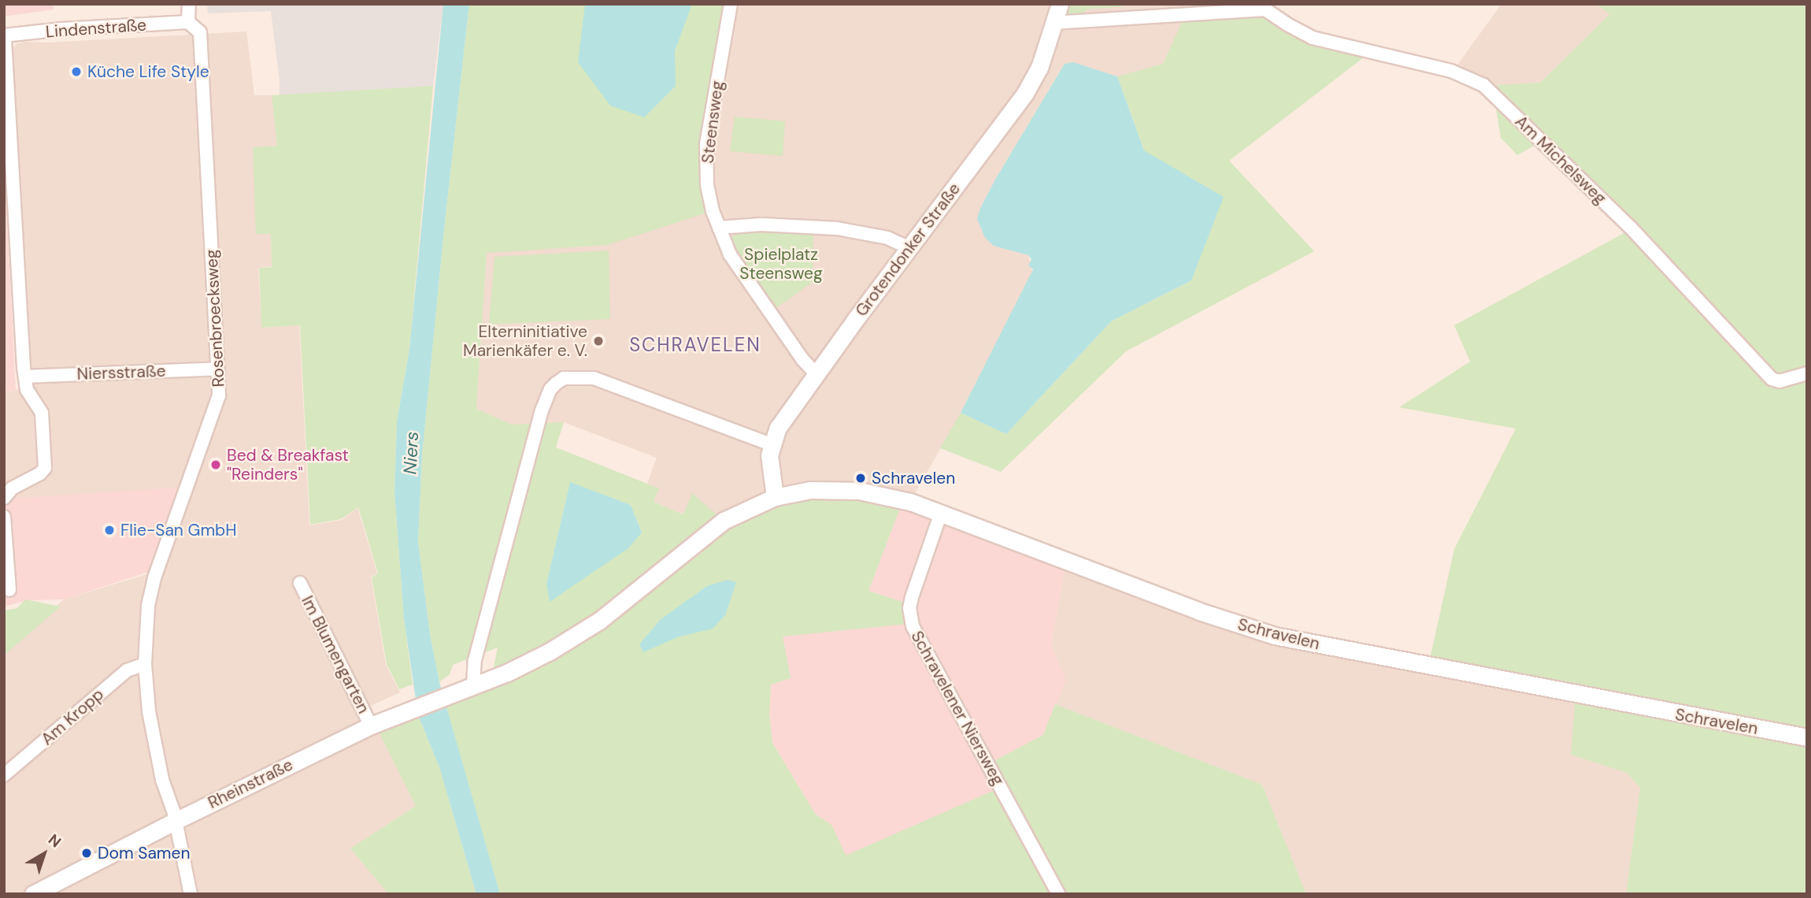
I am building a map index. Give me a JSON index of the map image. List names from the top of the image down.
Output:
{
  "streets": {
    "main road": ["Grotendonker Straße", "Schravelen", "Rheinstraße"],
    "street": [
      "Lindenstraße",
      "Steensweg",
      "Am Michelsweg",
      "Rosenbroecksweg",
      "Niersstraße",
      "Im Blumengarten",
      "Schravelener Niersweg",
      "Am Kropp"
    ]
  },
  "crossings": [
    ["Lindenstraße", "Rosenbroecksweg"],
    ["Steensweg", "Grotendonker Straße"],
    ["Am Michelsweg", "Grotendonker Straße"],
    ["Grotendonker Straße", "Schravelen"],
    ["Rosenbroecksweg", "Niersstraße"],
    ["Rosenbroecksweg", "Am Kropp"],
    ["Rosenbroecksweg", "Rheinstraße"],
    ["Schravelen", "Schravelener Niersweg"],
    ["Schravelen", "Rheinstraße"],
    ["Im Blumengarten", "Rheinstraße"]
  ],
  "districts": ["SCHRAVELEN"],
  "water": ["Niers"],
  "parks": ["Spielplatz Steensweg"],
  "places": [
    "Küche Life Style",
    "Elterninitiative Marienkäfer e. V.",
    "Bed & Breakfast \"Reinders\"",
    "Schravelen",
    "Flie-San GmbH",
    "Dom Samen"
  ],
  "north": "top right"
}
